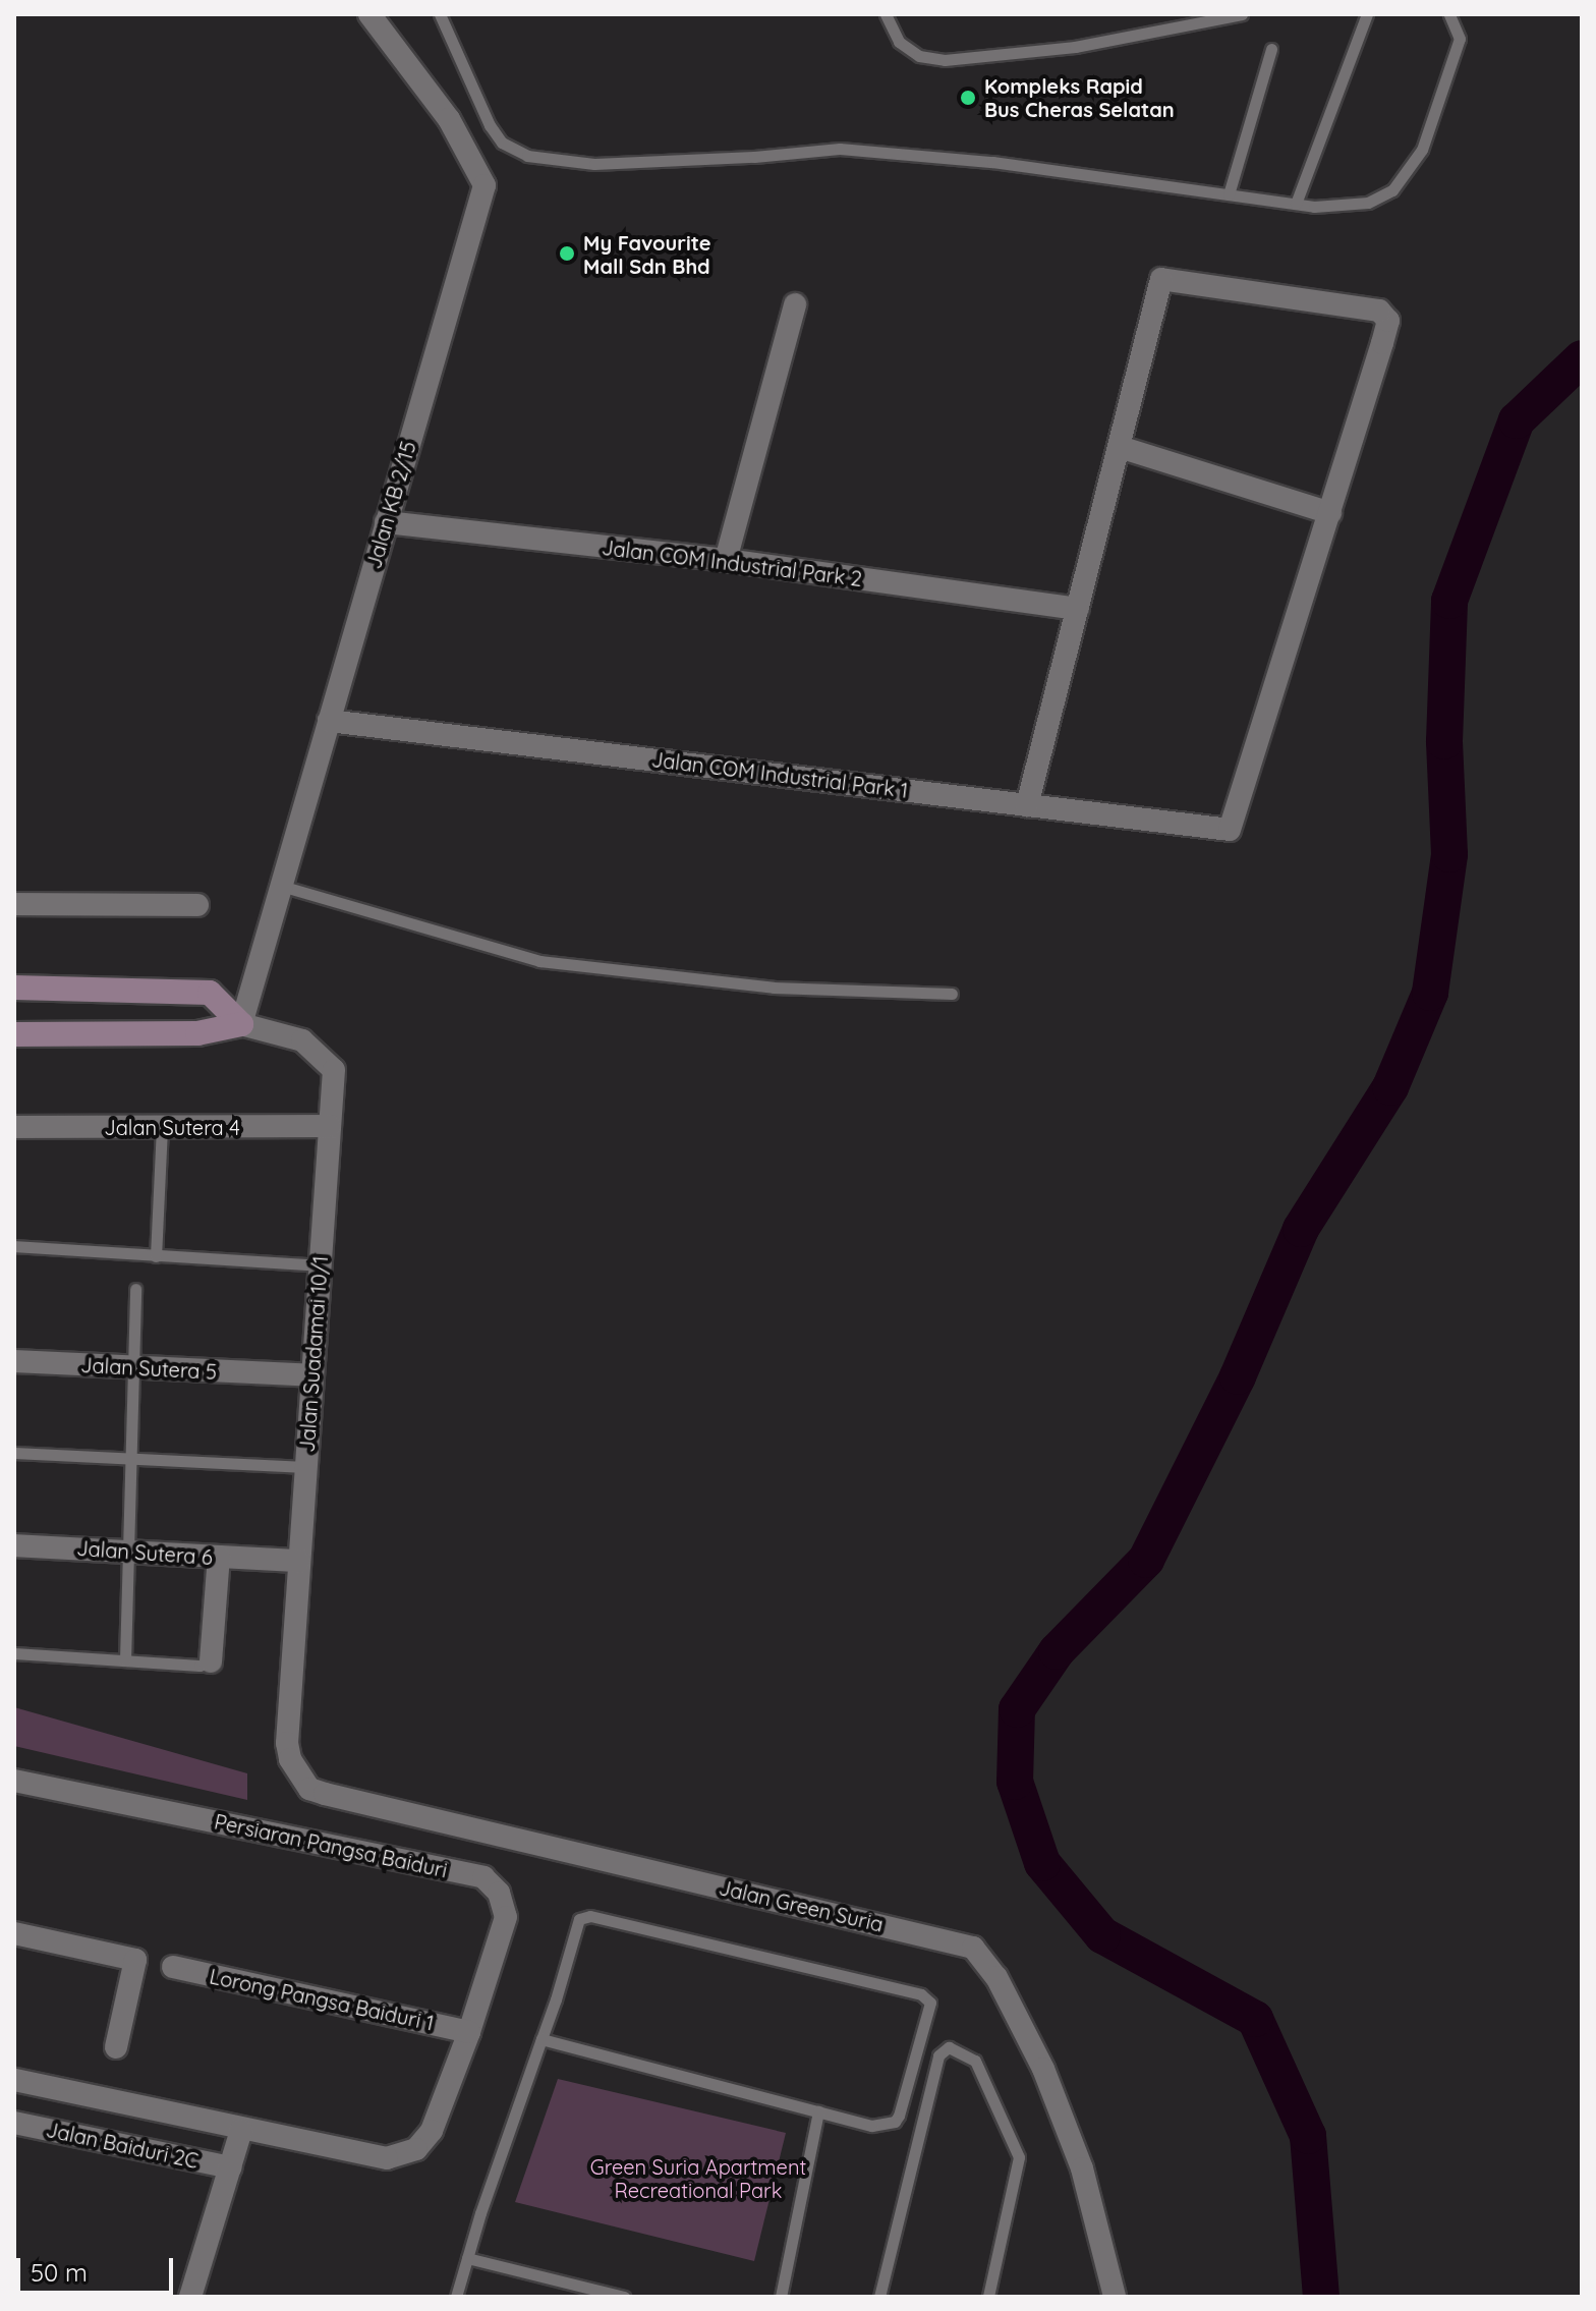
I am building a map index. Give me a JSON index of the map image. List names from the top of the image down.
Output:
{
  "streets": {
    "street": [
      "Jalan KB 2/15",
      "Jalan COM Industrial Park 2",
      "Jalan COM Industrial Park 1",
      "Jalan Sutera 4",
      "Jalan Suadamai 10/1",
      "Jalan Sutera 5",
      "Jalan Sutera 6",
      "Persiaran Pangsa Baiduri",
      "Jalan Green Suria",
      "Lorong Pangsa Baiduri 1",
      "Jalan Baiduri 2C"
    ]
  },
  "crossings": [
    ["Jalan KB 2/15", "Jalan COM Industrial Park 2"],
    ["Jalan KB 2/15", "Jalan COM Industrial Park 1"],
    ["Jalan KB 2/15", "Jalan Suadamai 10/1"],
    ["Jalan Sutera 4", "Jalan Suadamai 10/1"],
    ["Jalan Suadamai 10/1", "Jalan Sutera 5"],
    ["Jalan Suadamai 10/1", "Jalan Sutera 6"],
    ["Jalan Suadamai 10/1", "Jalan Green Suria"],
    ["Persiaran Pangsa Baiduri", "Lorong Pangsa Baiduri 1"]
  ],
  "parks": ["Green Suria Apartment Recreational Park"],
  "places": ["Kompleks Rapid Bus Cheras Selatan", "My Favourite Mall Sdn Bhd"],
  "scale_bar": "50 m"
}
